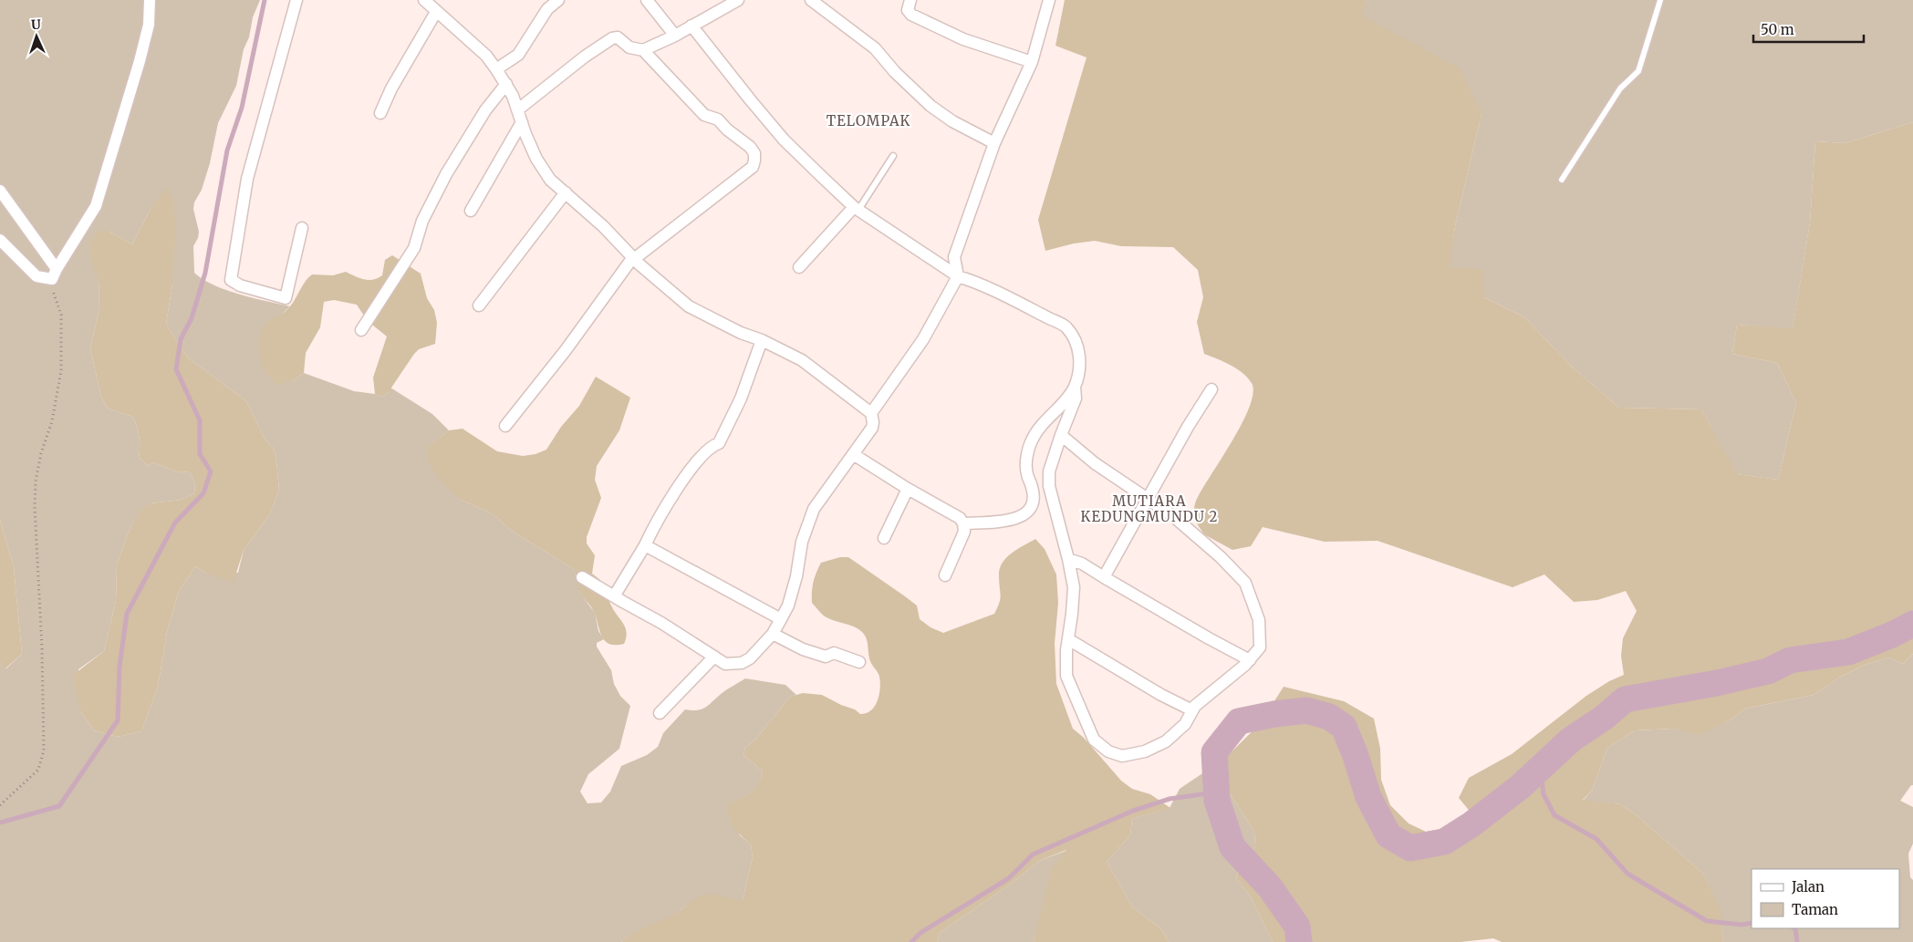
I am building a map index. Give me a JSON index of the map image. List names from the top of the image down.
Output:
{
  "districts": ["TELOMPAK", "MUTIARA KEDUNGMUNDU 2"],
  "legend": ["Jalan", "Taman"],
  "scale_bar": "50 m",
  "north": "top"
}
